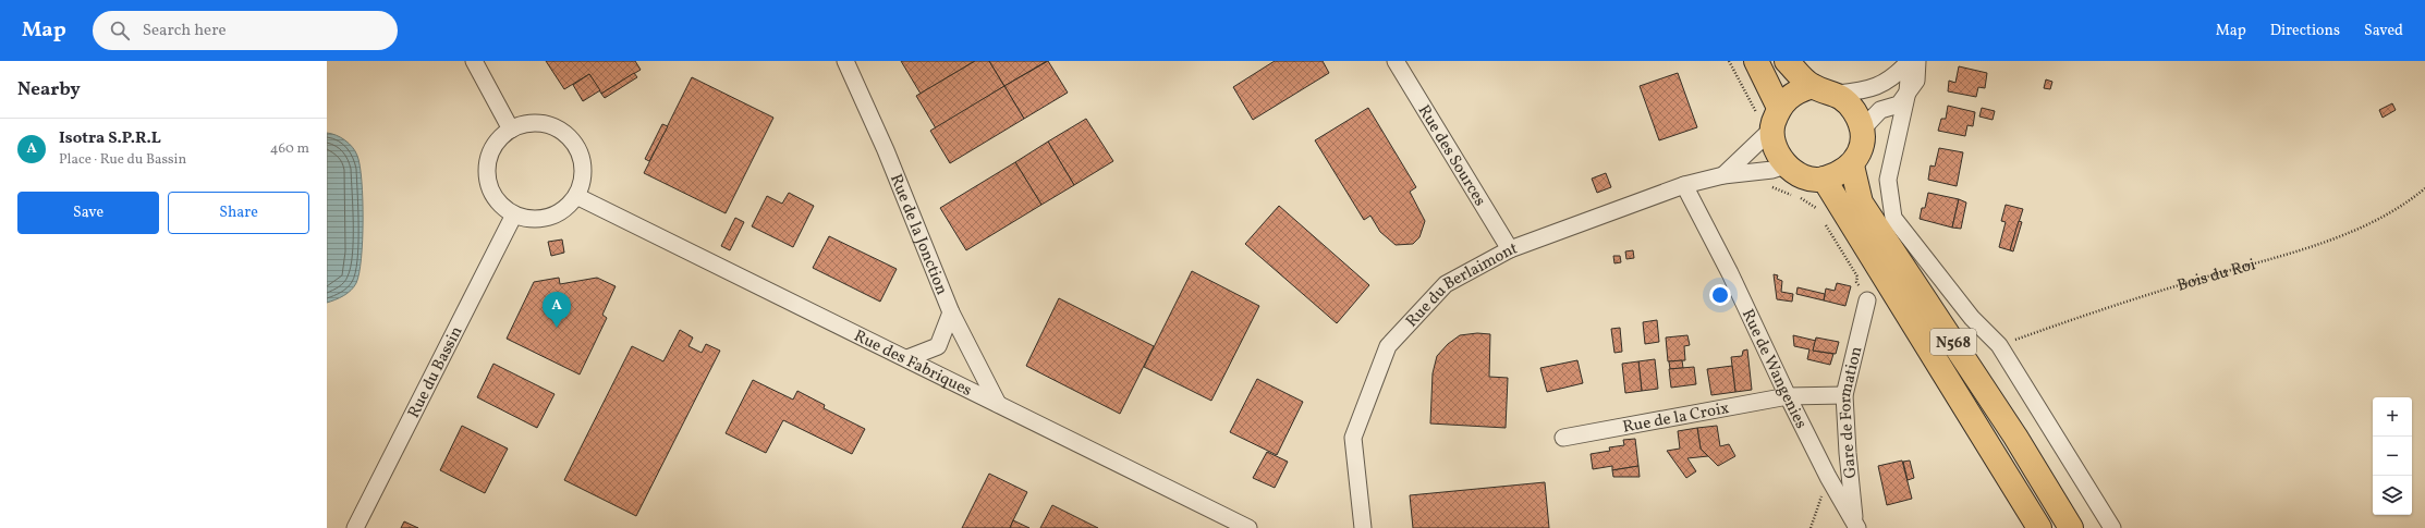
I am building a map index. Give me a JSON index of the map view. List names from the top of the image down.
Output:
{
  "streets": {
    "highway": ["N568"],
    "street": [
      "Rue des Sources",
      "Rue de la Jonction",
      "Rue du Berlaimont",
      "Rue des Fabriques",
      "Rue de Wangenies",
      "Rue du Bassin",
      "Gare de Formation",
      "Rue de la Croix"
    ],
    "path": ["Bois du Roi"]
  },
  "crossings": [
    ["Rue des Sources", "Rue du Berlaimont"],
    ["Rue de la Jonction", "Rue des Fabriques"],
    ["Rue du Berlaimont", "N568"],
    ["Rue du Berlaimont", "Rue de Wangenies"],
    ["Rue des Fabriques", "Rue du Bassin"],
    ["Rue de Wangenies", "Gare de Formation"],
    ["Rue de Wangenies", "Rue de la Croix"],
    ["Gare de Formation", "Rue de la Croix"]
  ],
  "page": {
    "header": "Map",
    "search": "Search here",
    "nav": ["Map", "Directions", "Saved"],
    "heading": "Nearby",
    "list": [
      {
        "mark": "A",
        "name": "Isotra S.P.R.L",
        "note": "Place · Rue du Bassin",
        "value": "460 m"
      }
    ],
    "buttons": ["Save", "Share"],
    "pins": "A",
    "map_buttons": ["+", "−"]
  }
}
